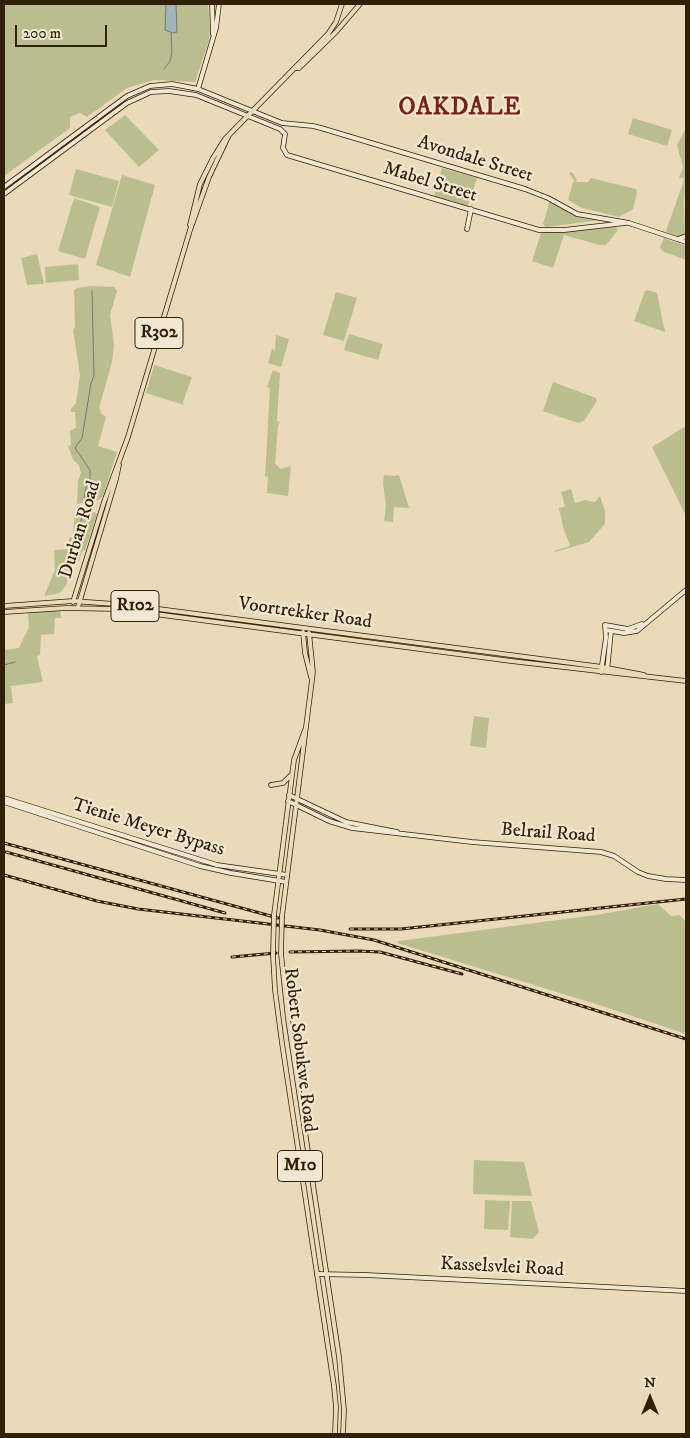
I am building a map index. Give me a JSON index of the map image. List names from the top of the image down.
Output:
{
  "streets": {
    "main road": [
      "R302",
      "Durban Road",
      "R102",
      "Voortrekker Road",
      "Robert Sobukwe Road",
      "M10"
    ],
    "street": [
      "Avondale Street",
      "Mabel Street",
      "Tienie Meyer Bypass",
      "Belrail Road",
      "Kasselsvlei Road"
    ]
  },
  "crossings": [
    ["Avondale Street", "Mabel Street"],
    ["Avondale Street", "Durban Road"],
    ["Mabel Street", "Durban Road"],
    ["Durban Road", "Voortrekker Road"],
    ["R102", "Voortrekker Road"],
    ["Voortrekker Road", "Robert Sobukwe Road"],
    ["Tienie Meyer Bypass", "Robert Sobukwe Road"],
    ["Belrail Road", "Robert Sobukwe Road"],
    ["Robert Sobukwe Road", "Kasselsvlei Road"]
  ],
  "districts": ["OAKDALE"],
  "scale_bar": "200 m",
  "north": "top"
}
